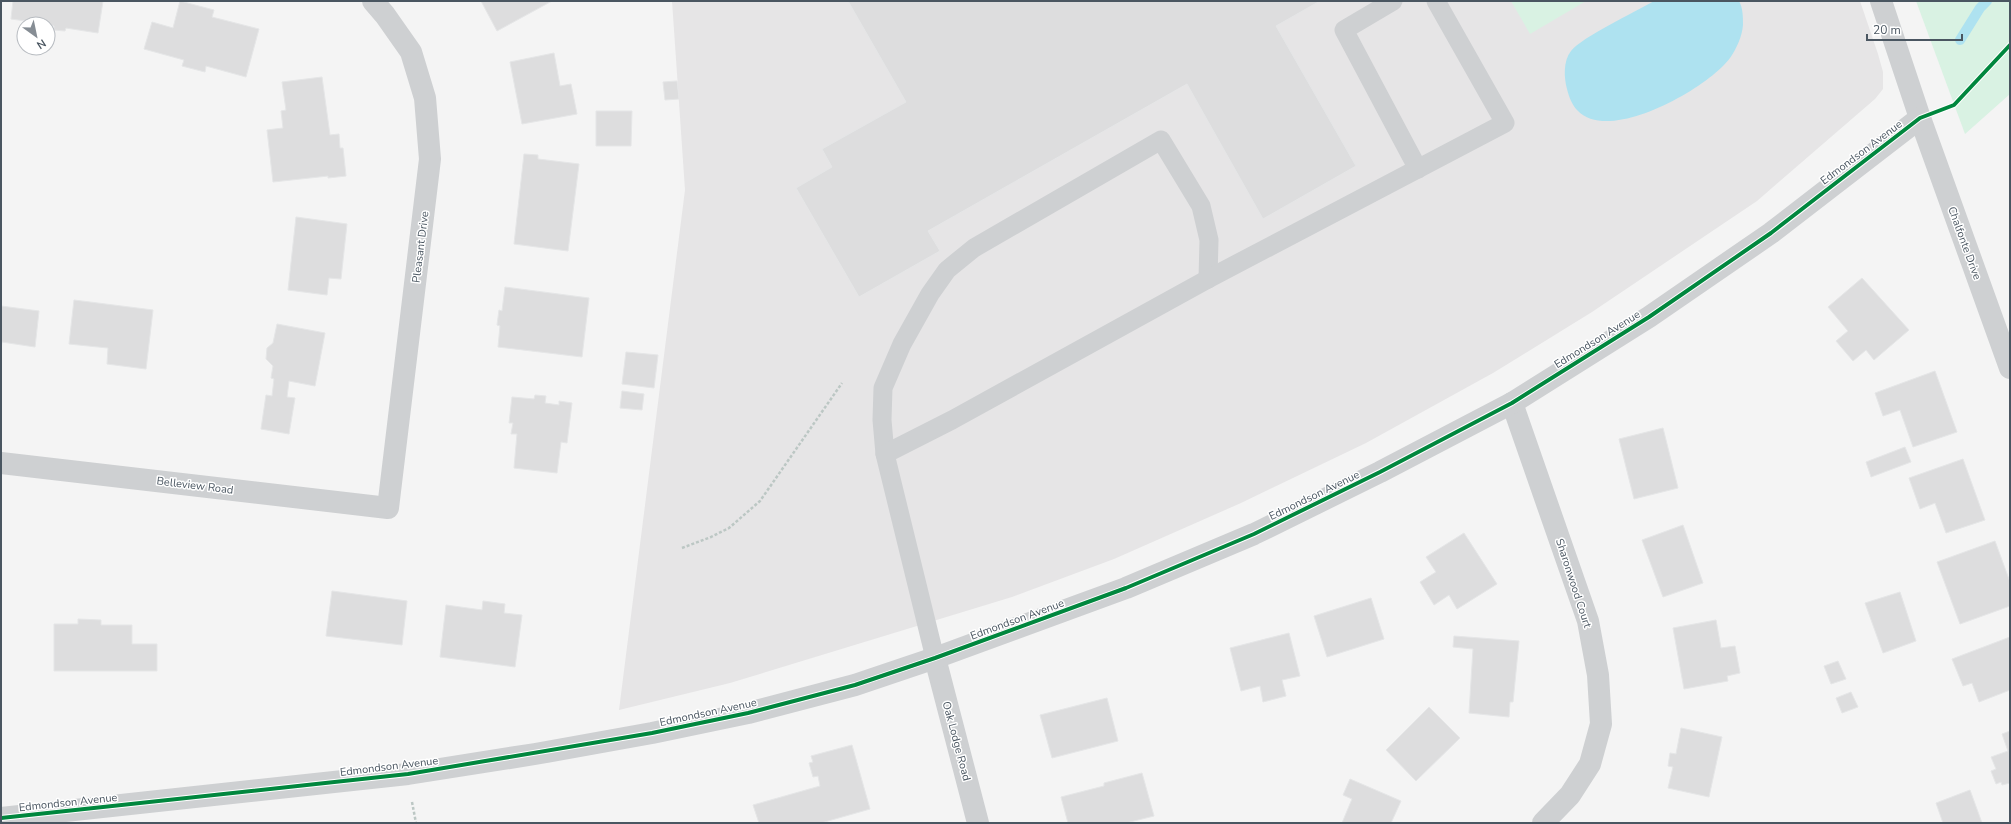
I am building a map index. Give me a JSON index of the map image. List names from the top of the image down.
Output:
{
  "streets": {
    "street": [
      "Edmondson Avenue",
      "Chalfonte Drive",
      "Pleasant Drive",
      "Belleview Road",
      "Sharonwood Court",
      "Oak Lodge Road"
    ]
  },
  "crossings": [
    ["Edmondson Avenue", "Chalfonte Drive"],
    ["Edmondson Avenue", "Sharonwood Court"],
    ["Edmondson Avenue", "Oak Lodge Road"],
    ["Pleasant Drive", "Belleview Road"]
  ],
  "scale_bar": "20 m",
  "north": "bottom right"
}
